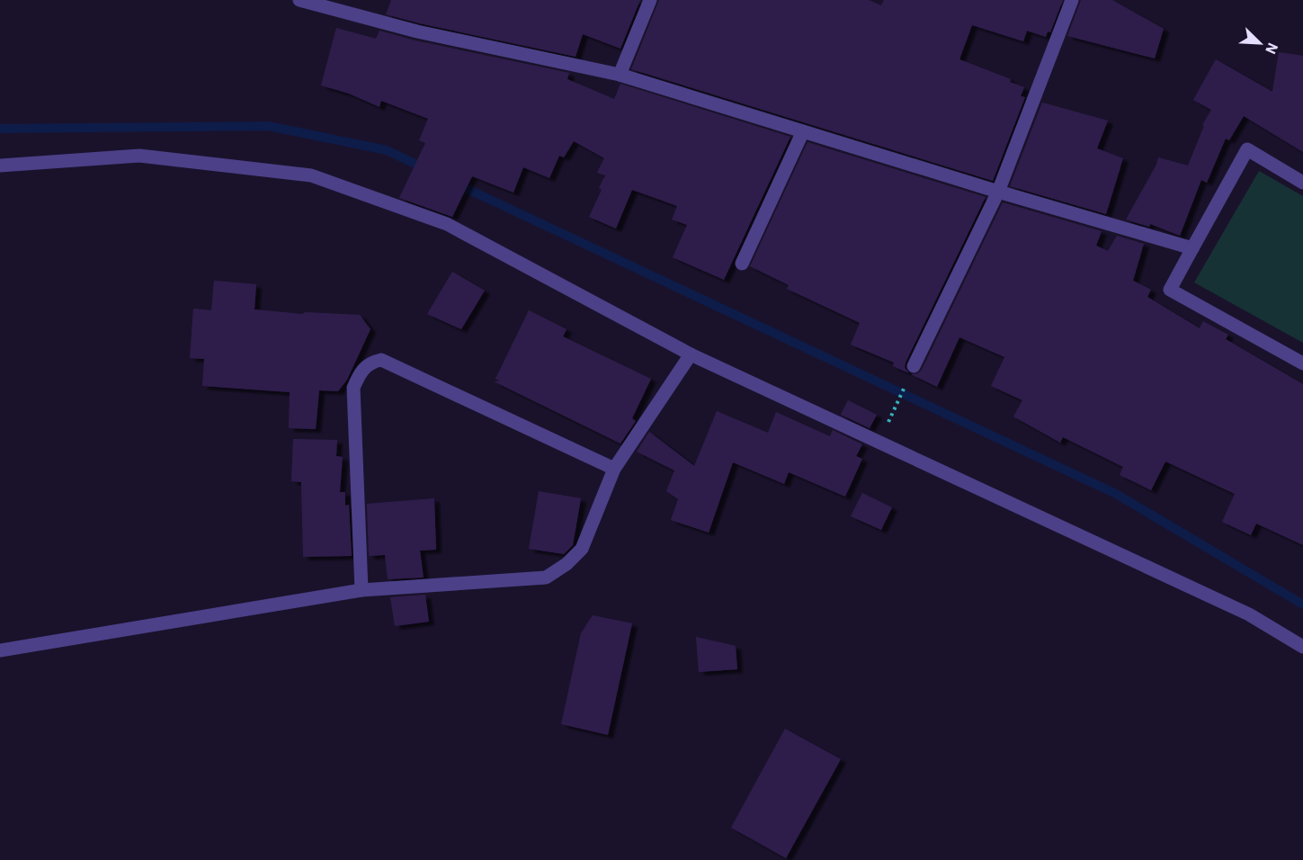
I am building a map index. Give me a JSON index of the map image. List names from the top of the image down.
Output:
{
  "north": "bottom right"
}
